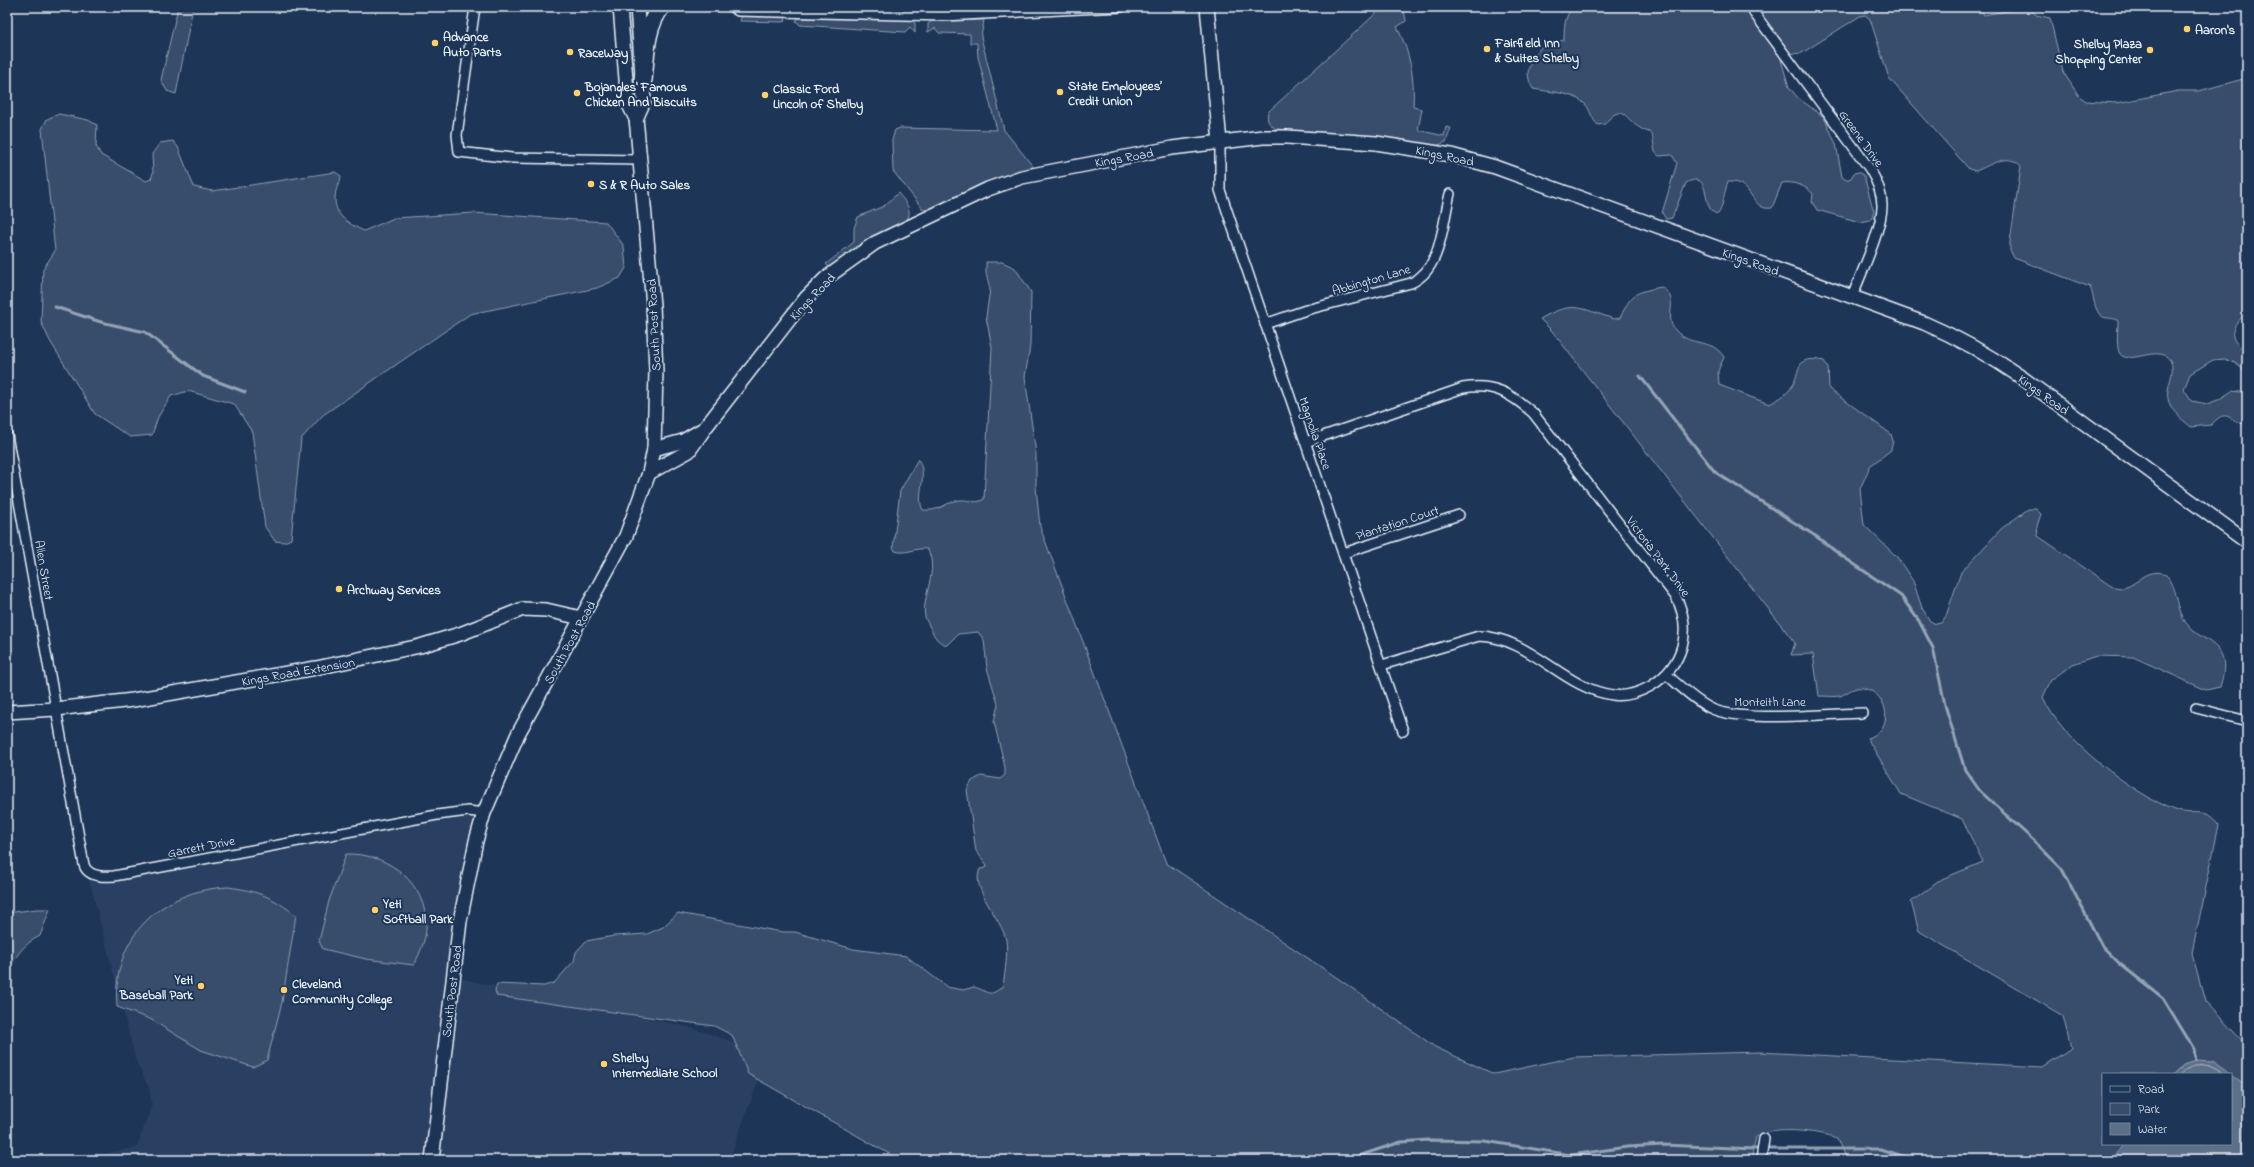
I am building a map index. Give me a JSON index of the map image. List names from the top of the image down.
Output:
{
  "streets": {
    "street": [
      "Greene Drive",
      "Kings Road",
      "Abbington Lane",
      "South Post Road",
      "Magnolia Place",
      "Plantation Court",
      "Victoria Park Drive",
      "Allen Street",
      "Kings Road Extension",
      "Monteith Lane",
      "Garrett Drive"
    ]
  },
  "crossings": [
    ["Greene Drive", "Kings Road"],
    ["Kings Road", "South Post Road"],
    ["Kings Road", "Magnolia Place"],
    ["Abbington Lane", "Magnolia Place"],
    ["South Post Road", "Kings Road Extension"],
    ["South Post Road", "Garrett Drive"],
    ["Magnolia Place", "Plantation Court"],
    ["Magnolia Place", "Victoria Park Drive"],
    ["Victoria Park Drive", "Monteith Lane"],
    ["Allen Street", "Kings Road Extension"],
    ["Allen Street", "Garrett Drive"],
    ["Kings Road Extension", "Garrett Drive"]
  ],
  "places": [
    "Aaron's",
    "Advance Auto Parts",
    "Fairfield Inn & Suites Shelby",
    "Shelby Plaza Shopping Center",
    "RaceWay",
    "State Employees’ Credit Union",
    "Bojangles' Famous Chicken And Biscuits",
    "Classic Ford Lincoln of Shelby",
    "S & R Auto Sales",
    "Archway Services",
    "Yeti Softball Park",
    "Yeti Baseball Park",
    "Cleveland Community College",
    "Shelby Intermediate School"
  ],
  "legend": ["Road", "Park", "Water"]
}
